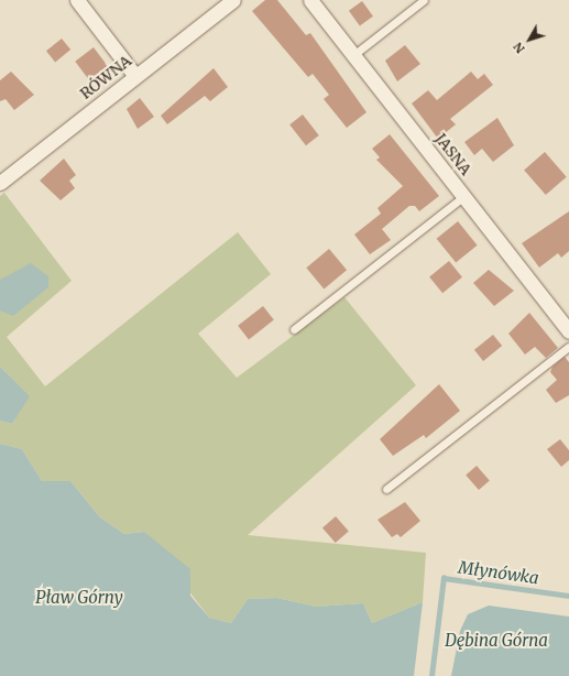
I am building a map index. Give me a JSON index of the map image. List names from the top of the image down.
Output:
{
  "streets": {
    "street": ["RÓWNA", "JASNA"]
  },
  "water": ["Młynówka", "Pław Górny", "Dębina Górna"],
  "north": "bottom left"
}
